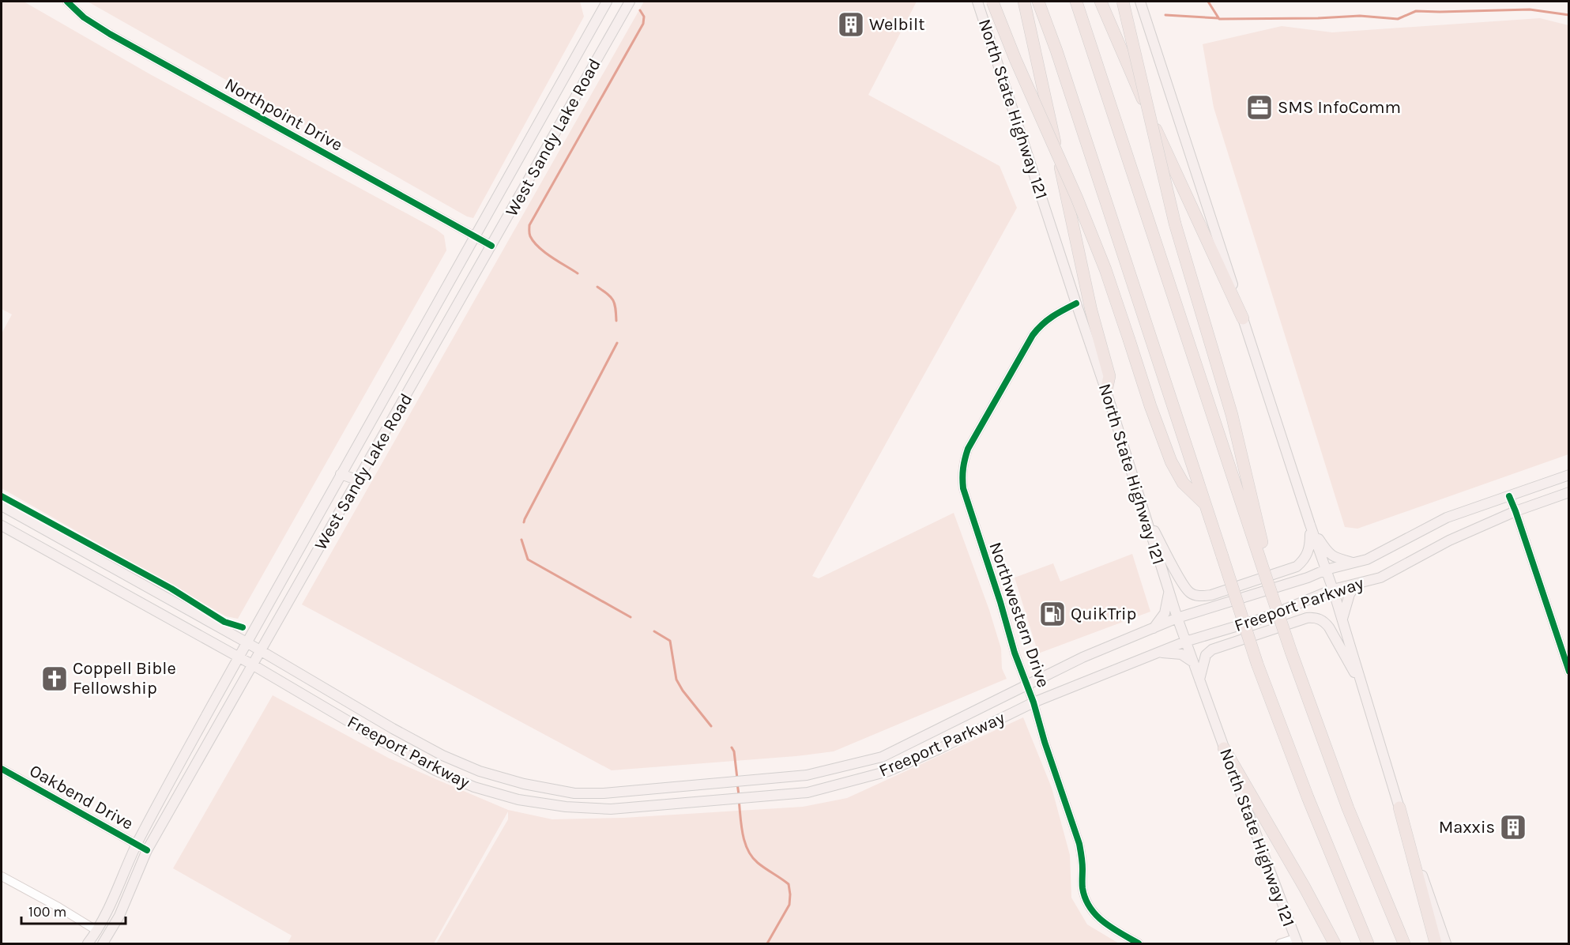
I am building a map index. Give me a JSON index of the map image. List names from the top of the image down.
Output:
{
  "streets": {
    "main road": ["North State Highway 121", "West Sandy Lake Road", "Freeport Parkway"],
    "street": ["Northpoint Drive", "Northwestern Drive", "Oakbend Drive"]
  },
  "crossings": [
    ["North State Highway 121", "Freeport Parkway"],
    ["North State Highway 121", "Northwestern Drive"],
    ["Northpoint Drive", "West Sandy Lake Road"],
    ["West Sandy Lake Road", "Freeport Parkway"],
    ["West Sandy Lake Road", "Oakbend Drive"],
    ["Freeport Parkway", "Northwestern Drive"]
  ],
  "places": {
    "building": ["Welbilt", "Maxxis"],
    "office": ["SMS InfoComm"],
    "fuel station": ["QuikTrip"],
    "church": ["Coppell Bible Fellowship"]
  },
  "scale_bar": "100 m"
}
